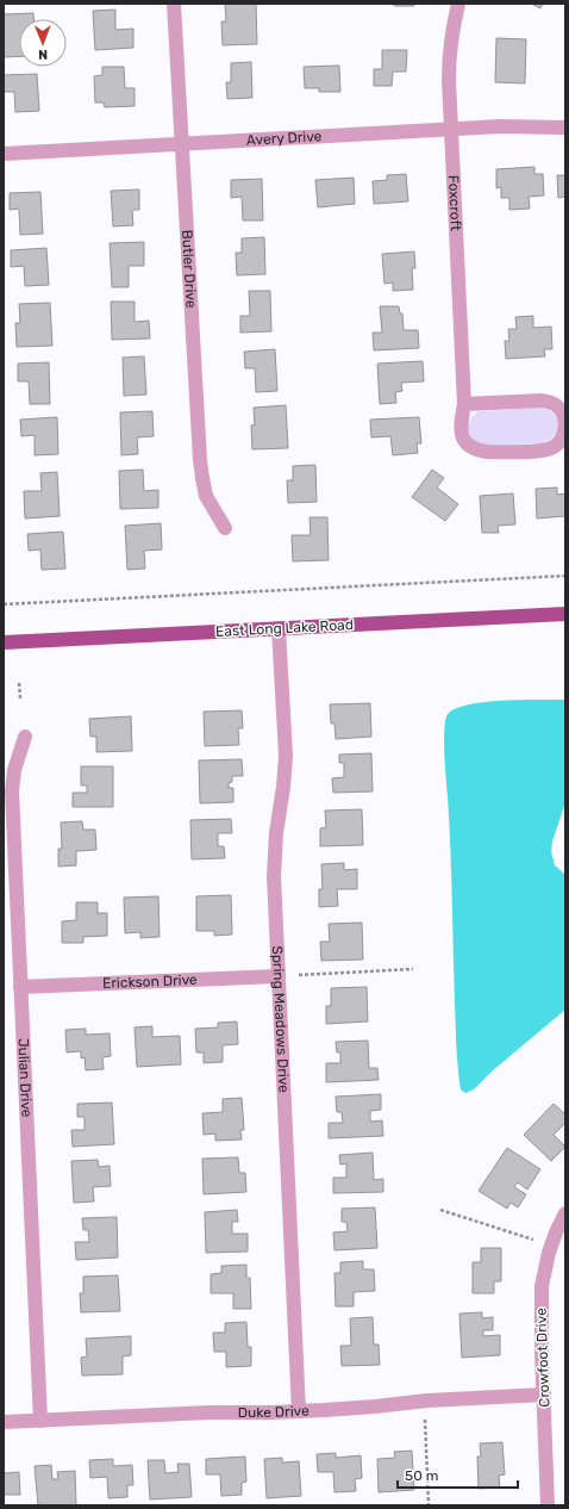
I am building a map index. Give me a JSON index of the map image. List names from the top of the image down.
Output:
{
  "streets": {
    "main road": ["East Long Lake Road"],
    "street": [
      "Avery Drive",
      "Foxcroft",
      "Butler Drive",
      "Erickson Drive",
      "Spring Meadows Drive",
      "Julian Drive",
      "Crowfoot Drive",
      "Duke Drive"
    ]
  },
  "crossings": [
    ["Avery Drive", "Foxcroft"],
    ["Avery Drive", "Butler Drive"],
    ["East Long Lake Road", "Spring Meadows Drive"],
    ["Erickson Drive", "Spring Meadows Drive"],
    ["Erickson Drive", "Julian Drive"],
    ["Spring Meadows Drive", "Duke Drive"],
    ["Julian Drive", "Duke Drive"],
    ["Crowfoot Drive", "Duke Drive"]
  ],
  "scale_bar": "50 m",
  "north": "bottom"
}
